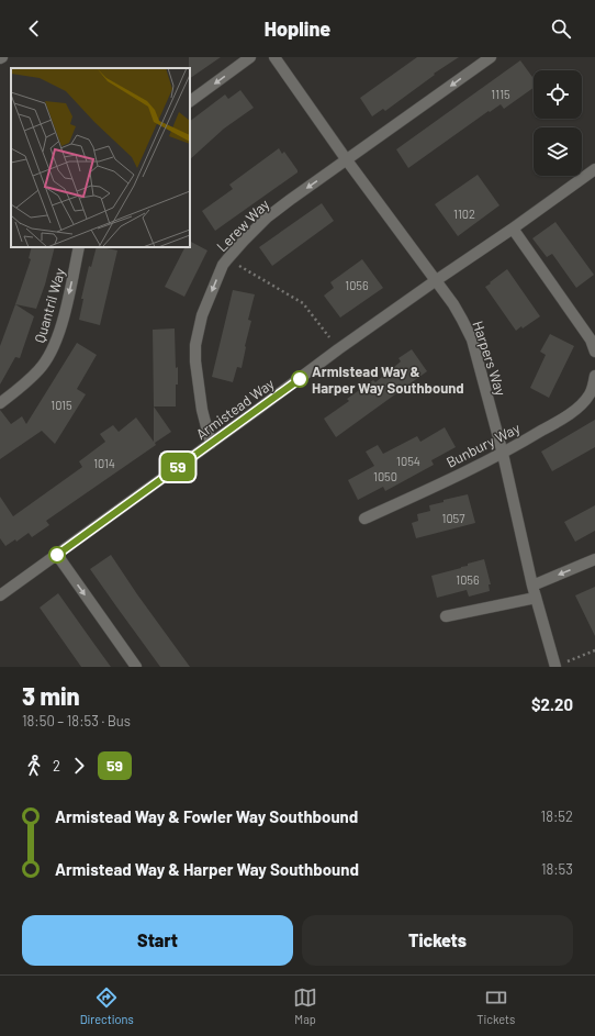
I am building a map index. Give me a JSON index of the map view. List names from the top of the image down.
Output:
{
  "streets": {
    "street": [
      "Lerew Way",
      "Quantril Way",
      "Harpers Way",
      "Armistead Way",
      "Bunbury Way"
    ]
  },
  "crossings": [
    ["Lerew Way", "Harpers Way"],
    ["Lerew Way", "Armistead Way"],
    ["Harpers Way", "Armistead Way"],
    ["Harpers Way", "Bunbury Way"]
  ],
  "one_way": ["Lerew Way", "Quantril Way"],
  "places": ["Armistead Way & Harper Way Southbound"],
  "lines": ["bus line 59"],
  "house_numbers": [
    "1115",
    "1102",
    "1056",
    "1015",
    "1054",
    "1014",
    "1050",
    "1057",
    "1056"
  ],
  "page": {
    "header": "Hopline",
    "on_map": "59",
    "heading": ["3 min", "18:50 – 18:53 · Bus", "$2.20"],
    "legs": ["2", "59"],
    "list": [
      {
        "name": "Armistead Way & Fowler Way Southbound",
        "value": "18:52"
      },
      {
        "name": "Armistead Way & Harper Way Southbound",
        "value": "18:53"
      }
    ],
    "buttons": ["Start", "Tickets"],
    "tabs": ["Directions", "Map", "Tickets"]
  }
}
